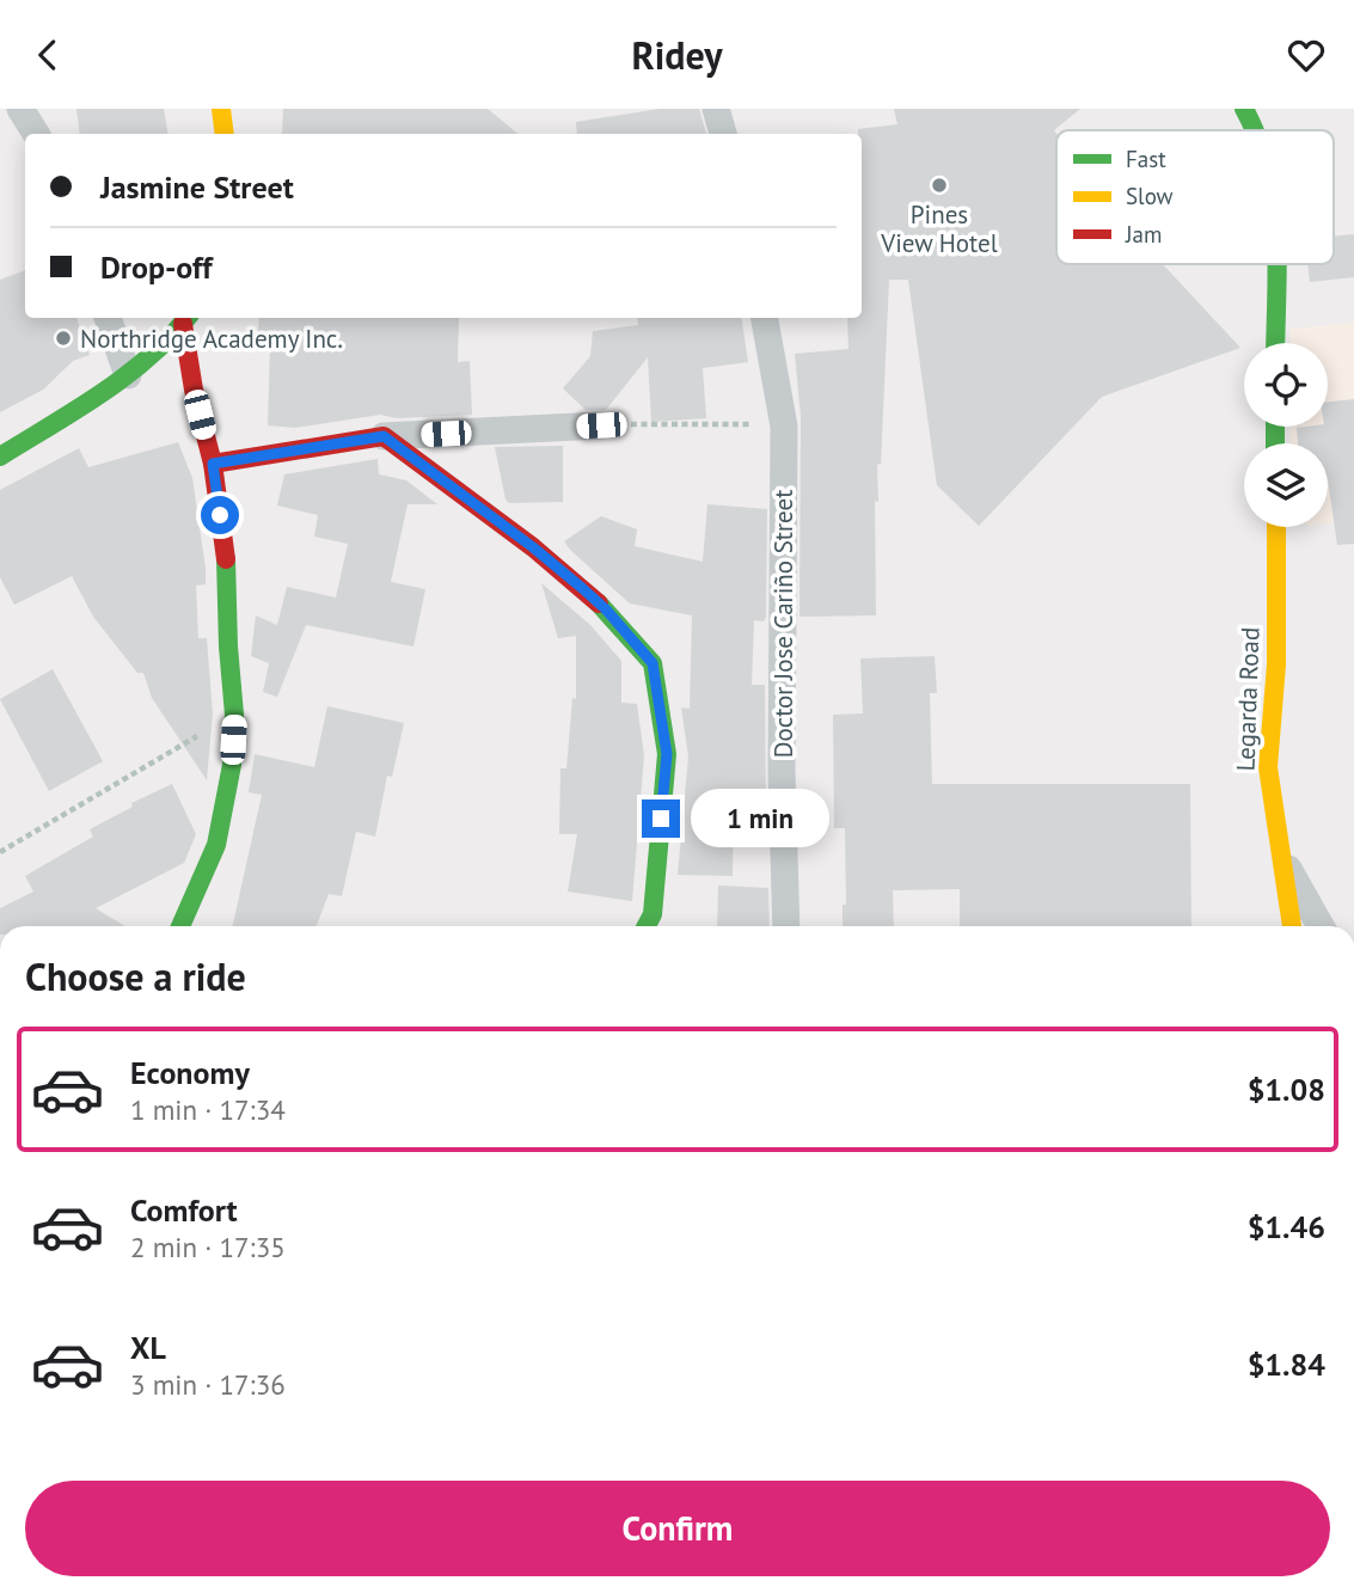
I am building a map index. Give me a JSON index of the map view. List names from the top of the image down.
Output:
{
  "streets": {
    "street": ["Doctor Jose Cariño Street", "Legarda Road"]
  },
  "places": ["Pines View Hotel", "Northridge Academy Inc."],
  "legend": ["Fast", "Slow", "Jam"],
  "page": {
    "header": "Ridey",
    "banner": ["Jasmine Street", "Drop-off"],
    "bubble": "1 min",
    "heading": "Choose a ride",
    "list": [
      {
        "name": "Economy",
        "note": "1 min · 17:34",
        "value": "$1.08"
      },
      {
        "name": "Comfort",
        "note": "2 min · 17:35",
        "value": "$1.46"
      },
      {
        "name": "XL",
        "note": "3 min · 17:36",
        "value": "$1.84"
      }
    ],
    "buttons": "Confirm"
  }
}
